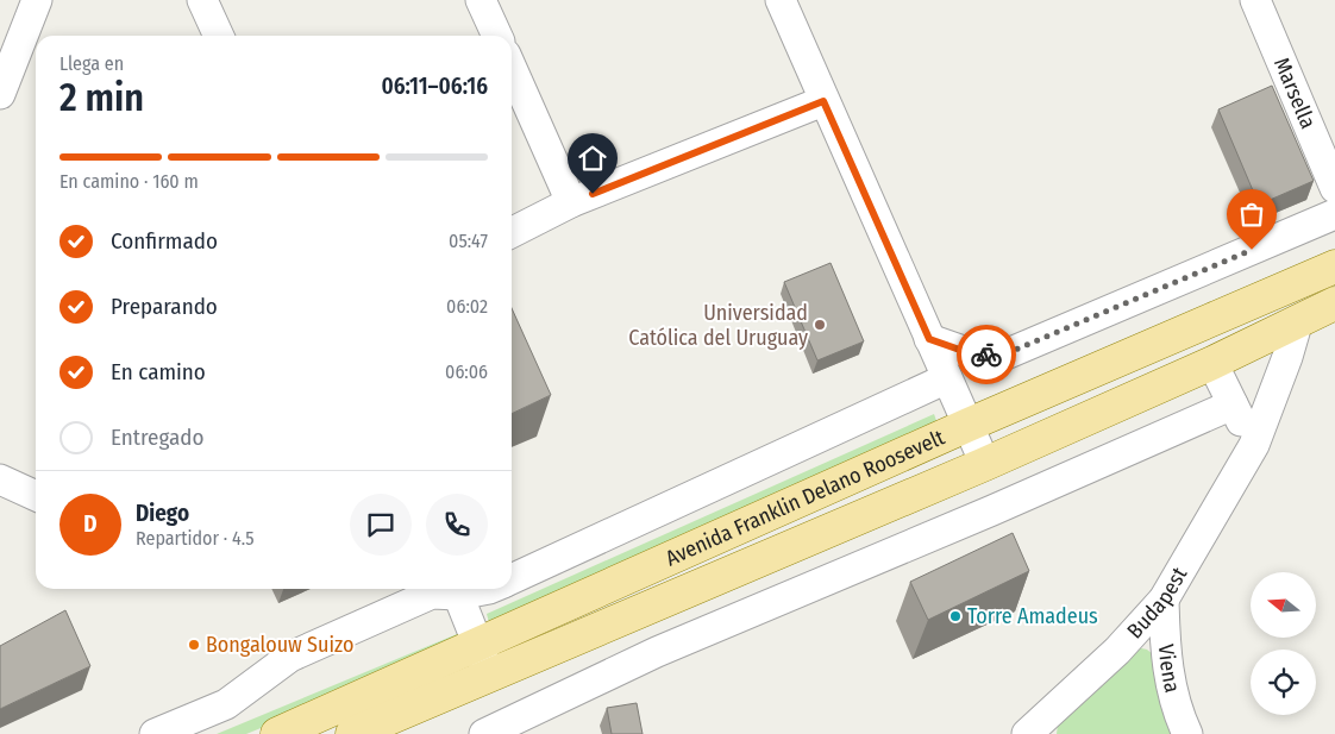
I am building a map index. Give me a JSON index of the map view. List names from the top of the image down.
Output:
{
  "streets": {
    "main road": ["Avenida Franklin Delano Roosevelt"],
    "street": ["Marsella", "Budapest", "Viena"]
  },
  "crossings": [
    ["Avenida Franklin Delano Roosevelt", "Budapest"],
    ["Budapest", "Viena"]
  ],
  "places": ["Universidad Católica del Uruguay", "Torre Amadeus", "Bongalouw Suizo"],
  "north": "left",
  "page": {
    "heading": ["2 min", "Llega en", "06:11–06:16"],
    "panel": ["Diego", "Repartidor · 4.5"],
    "bar": "En camino · 160 m",
    "list": [
      ["Confirmado", "05:47"],
      ["Preparando", "06:02"],
      ["En camino", "06:06"],
      "Entregado"
    ],
    "round": "D"
  }
}
